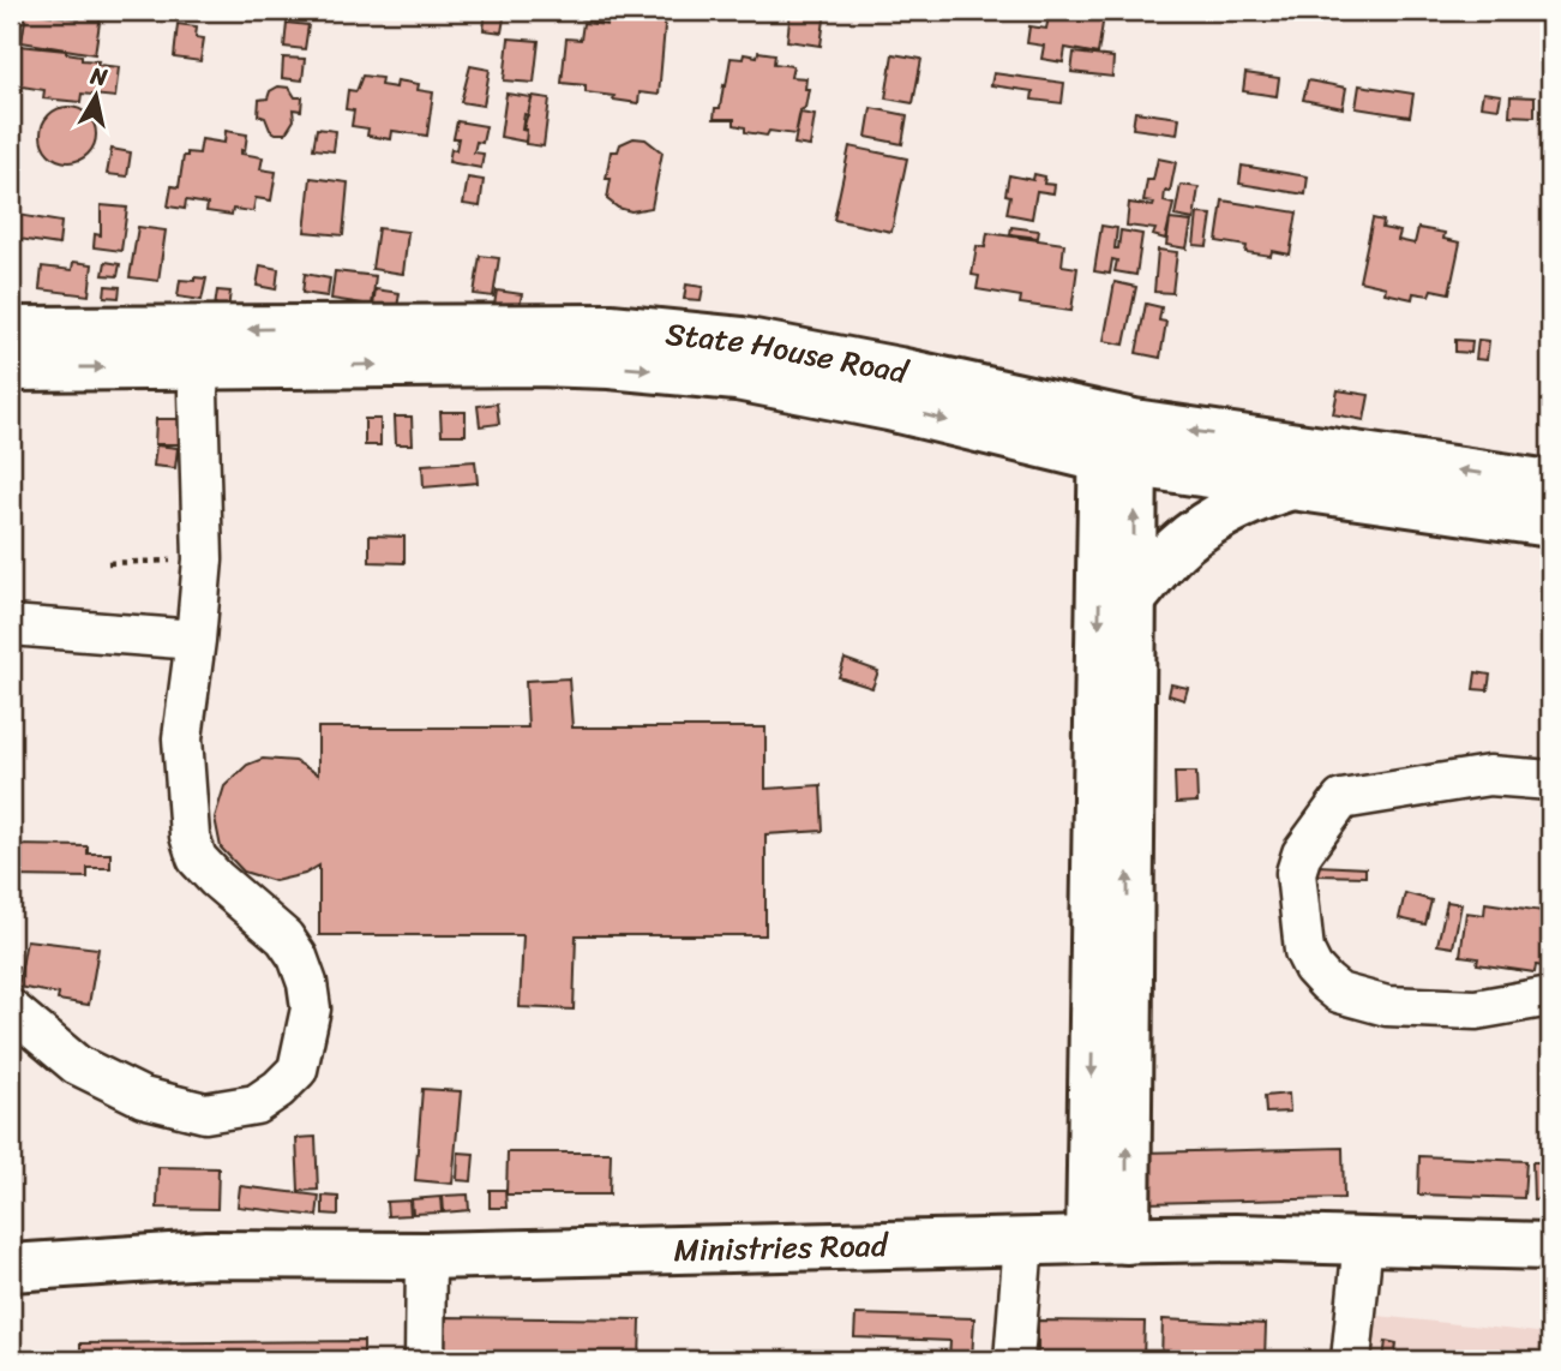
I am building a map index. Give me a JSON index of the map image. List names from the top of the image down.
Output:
{
  "streets": {
    "main road": ["Ministries Road"]
  },
  "north": "top"
}
